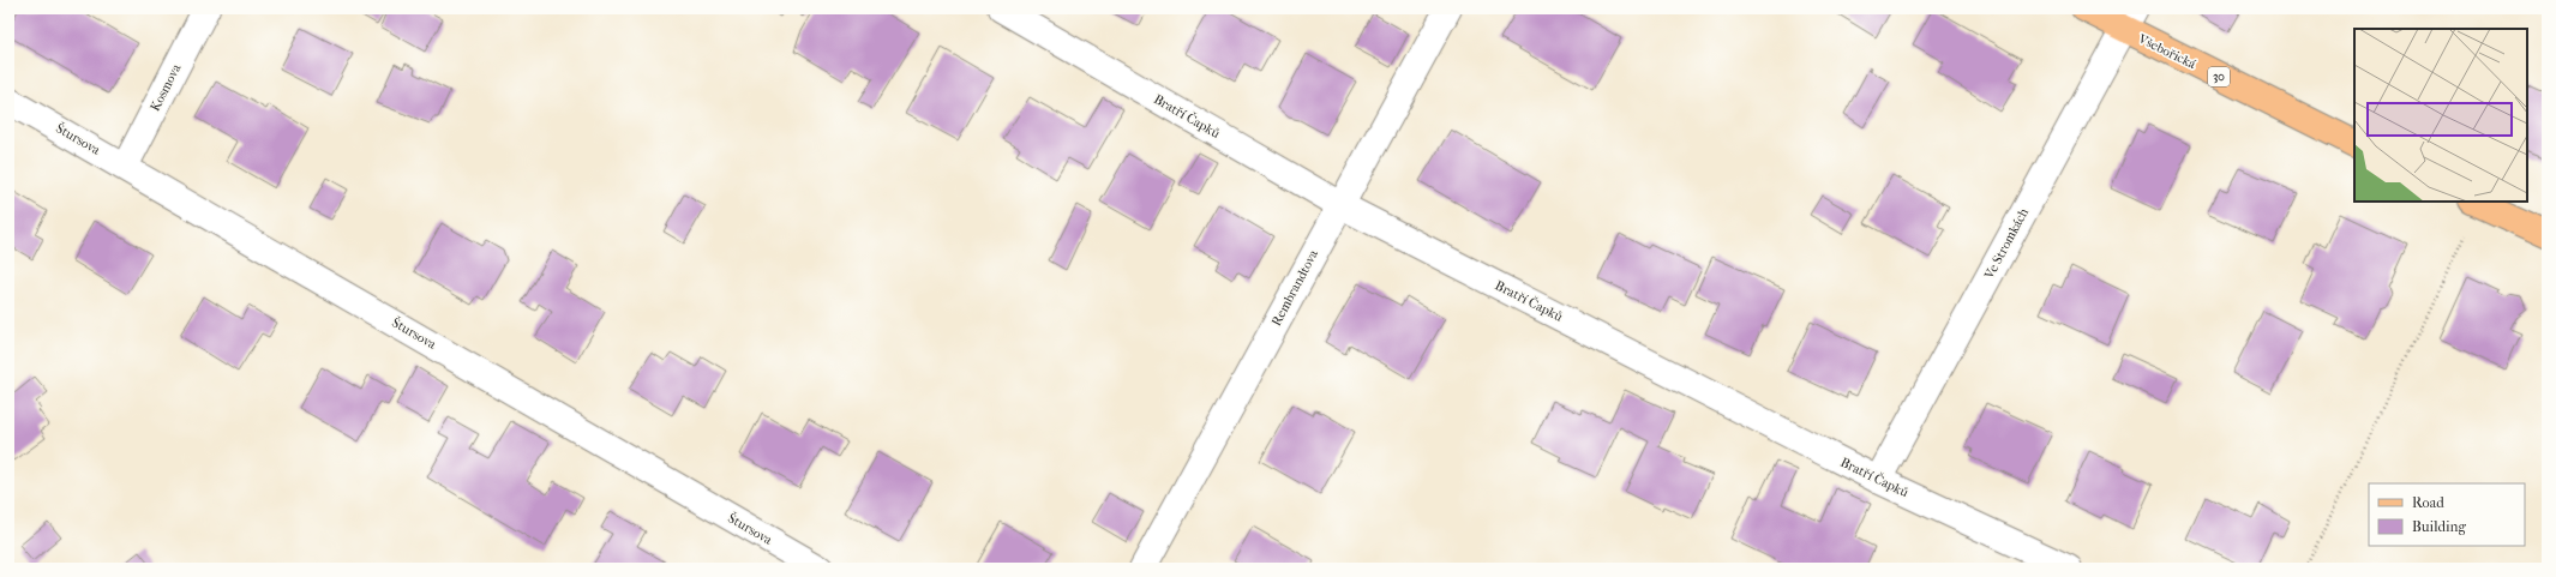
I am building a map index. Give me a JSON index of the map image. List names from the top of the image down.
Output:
{
  "streets": {
    "main road": ["Všebořická", "30"],
    "street": [
      "Kosmova",
      "Bratří Čapků",
      "Štursova",
      "Ve Stromkách",
      "Rembrandtova"
    ]
  },
  "crossings": [
    ["Všebořická", "Ve Stromkách"],
    ["Kosmova", "Štursova"],
    ["Bratří Čapků", "Ve Stromkách"],
    ["Bratří Čapků", "Rembrandtova"]
  ],
  "legend": ["Road", "Building"]
}
